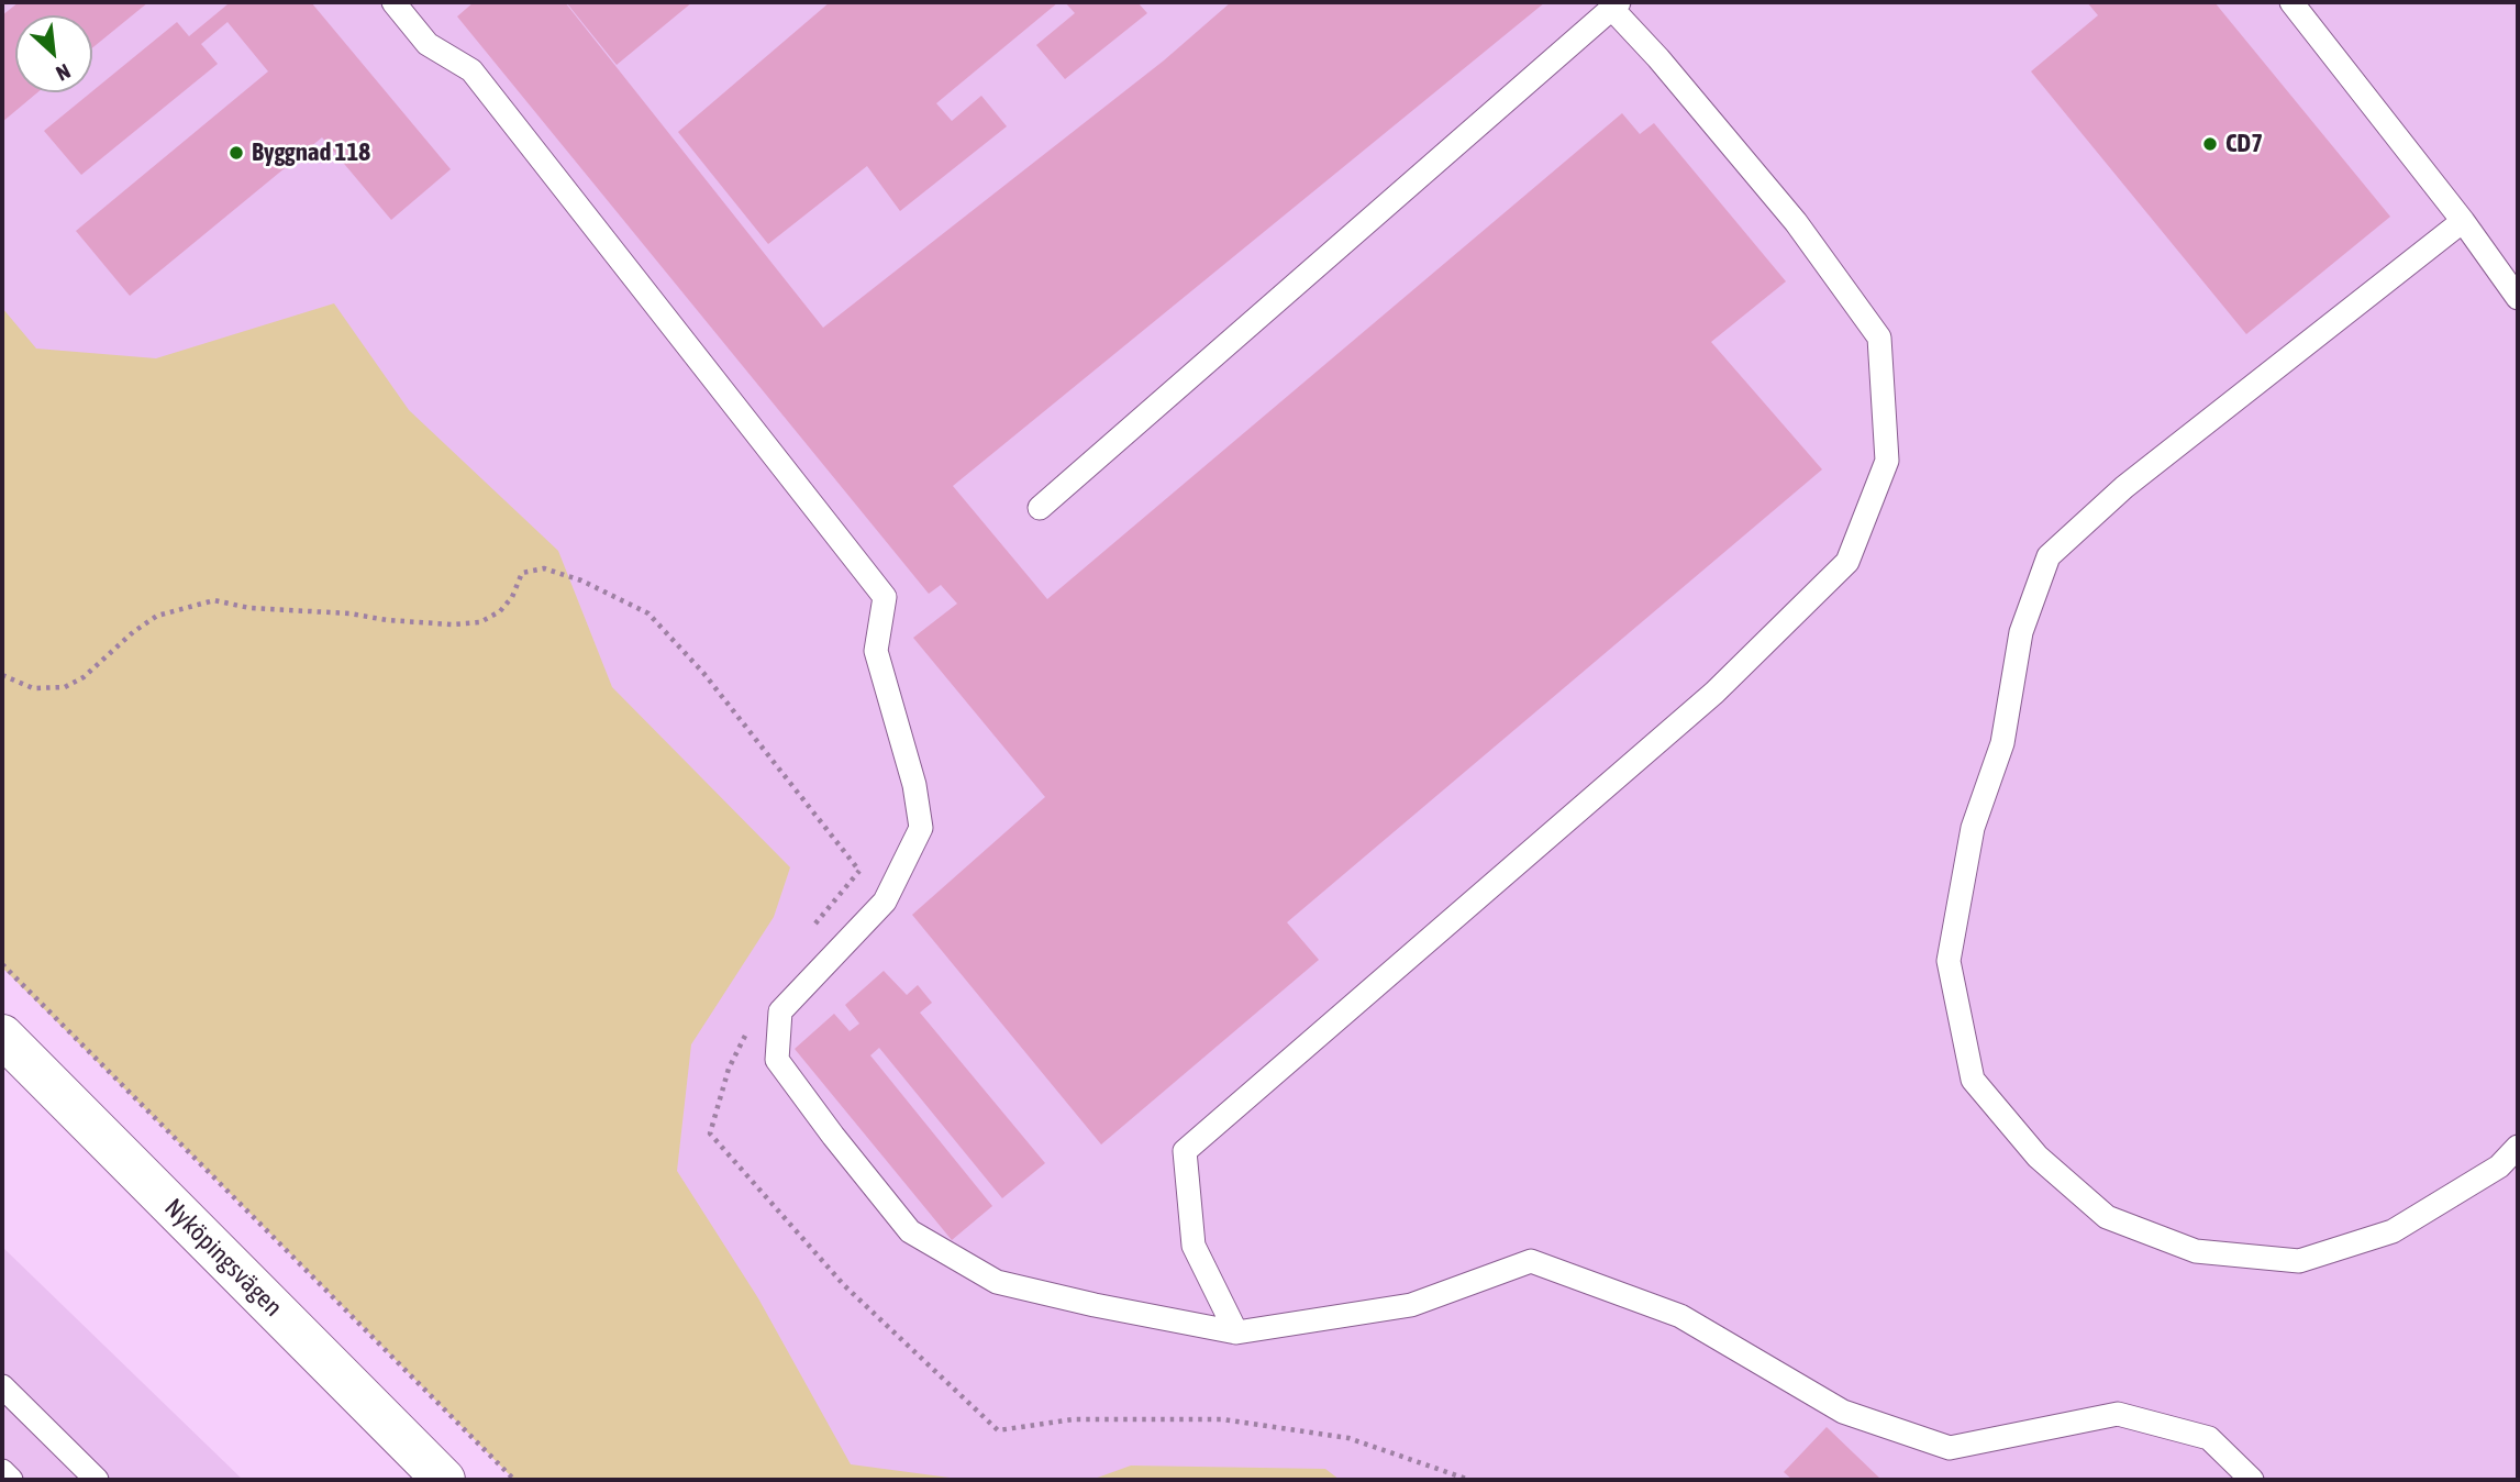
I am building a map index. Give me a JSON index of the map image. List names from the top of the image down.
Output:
{
  "streets": {
    "main road": ["Nyköpingsvägen"]
  },
  "places": ["CD7", "Byggnad 118"],
  "north": "bottom right"
}
